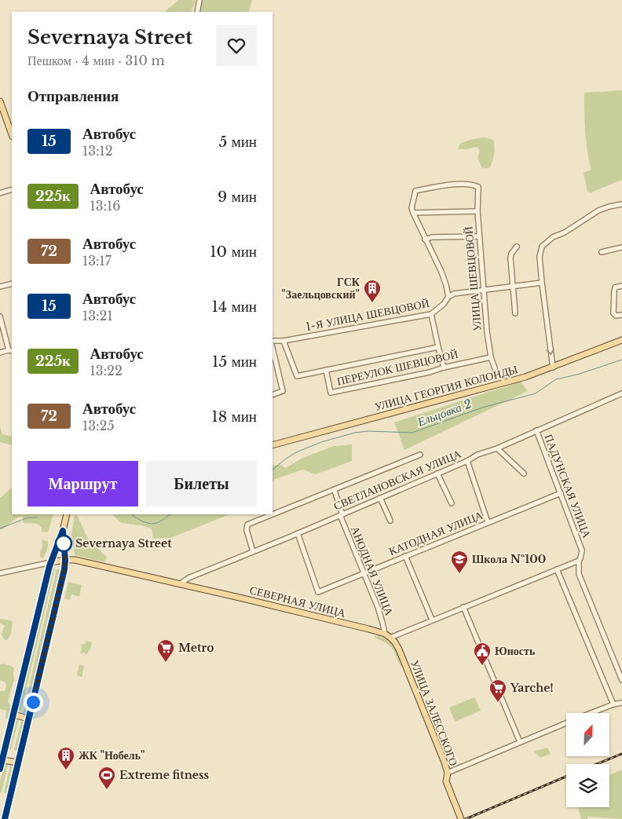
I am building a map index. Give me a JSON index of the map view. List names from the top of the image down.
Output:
{
  "streets": {
    "main road": ["УЛИЦА ГЕОРГИЯ КОЛОНДЫ", "СЕВЕРНАЯ УЛИЦА", "УЛИЦА ЗАЛЕССКОГО"],
    "street": [
      "УЛИЦА ШЕВЦОВОЙ",
      "1-Я УЛИЦА ШЕВЦОВОЙ",
      "ПЕРЕУЛОК ШЕВЦОВОЙ",
      "СВЕТЛАНОВСКАЯ УЛИЦА",
      "ПАДУНСКАЯ УЛИЦА",
      "КАТОДНАЯ УЛИЦА",
      "АНОДНАЯ УЛИЦА"
    ]
  },
  "crossings": [
    ["УЛИЦА ШЕВЦОВОЙ", "ПЕРЕУЛОК ШЕВЦОВОЙ"],
    ["СВЕТЛАНОВСКАЯ УЛИЦА", "ПАДУНСКАЯ УЛИЦА"],
    ["СВЕТЛАНОВСКАЯ УЛИЦА", "КАТОДНАЯ УЛИЦА"],
    ["СВЕТЛАНОВСКАЯ УЛИЦА", "АНОДНАЯ УЛИЦА"],
    ["СВЕТЛАНОВСКАЯ УЛИЦА", "СЕВЕРНАЯ УЛИЦА"],
    ["ПАДУНСКАЯ УЛИЦА", "КАТОДНАЯ УЛИЦА"],
    ["КАТОДНАЯ УЛИЦА", "АНОДНАЯ УЛИЦА"],
    ["АНОДНАЯ УЛИЦА", "СЕВЕРНАЯ УЛИЦА"],
    ["СЕВЕРНАЯ УЛИЦА", "УЛИЦА ЗАЛЕССКОГО"]
  ],
  "water": ["Ельцовка 2"],
  "places": {
    "building": ["ГСК \"Заельцовский\"", "ЖК \"Нобель\""],
    "other": ["Severnaya Street"],
    "school or university": ["Школа №100"],
    "supermarket": ["Metro", "Yarche!"],
    "public building": ["Юность"],
    "sports": ["Extreme fitness"]
  },
  "lines": ["bus line 15"],
  "north": "top",
  "page": {
    "heading": [
      ["Severnaya Street", "Пешком · 4 мин · 310 m"],
      "Отправления"
    ],
    "list": [
      {
        "mark": "15",
        "name": "Автобус",
        "note": "13:12",
        "value": "5 мин"
      },
      {
        "mark": "225к",
        "name": "Автобус",
        "note": "13:16",
        "value": "9 мин"
      },
      {
        "mark": "72",
        "name": "Автобус",
        "note": "13:17",
        "value": "10 мин"
      },
      {
        "mark": "15",
        "name": "Автобус",
        "note": "13:21",
        "value": "14 мин"
      },
      {
        "mark": "225к",
        "name": "Автобус",
        "note": "13:22",
        "value": "15 мин"
      },
      {
        "mark": "72",
        "name": "Автобус",
        "note": "13:25",
        "value": "18 мин"
      }
    ],
    "buttons": ["Маршрут", "Билеты"]
  }
}
